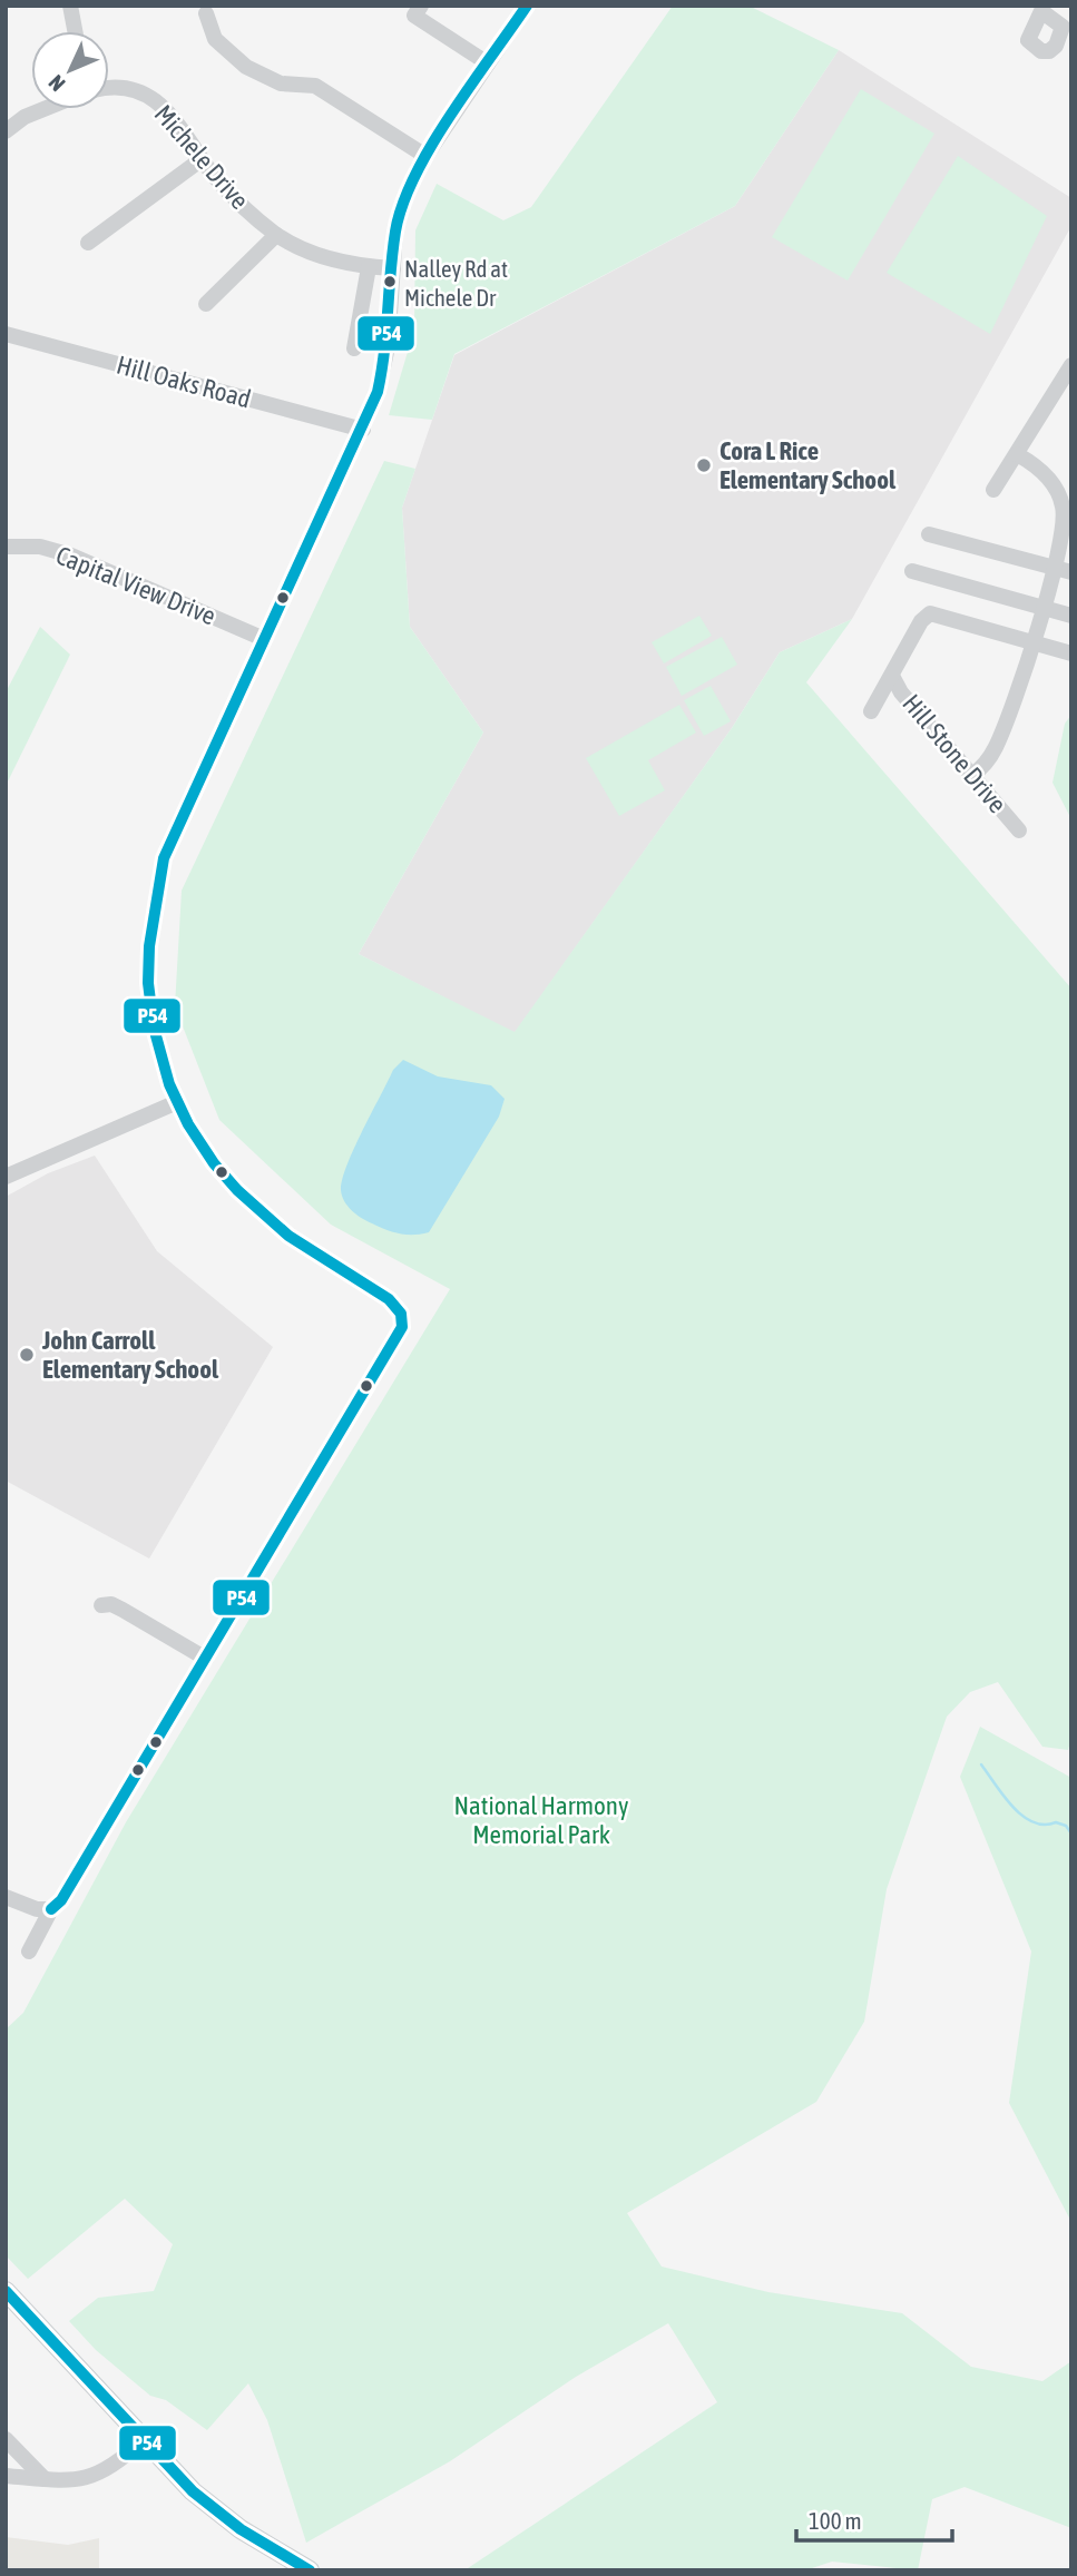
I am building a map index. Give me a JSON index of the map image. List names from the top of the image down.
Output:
{
  "streets": {
    "street": [
      "Michele Drive",
      "Hill Oaks Road",
      "Capital View Drive",
      "Hill Stone Drive"
    ]
  },
  "parks": ["National Harmony Memorial Park"],
  "places": ["Nalley Rd at Michele Dr", "Cora L Rice Elementary School", "John Carroll Elementary School"],
  "lines": ["transit line P54"],
  "scale_bar": "100 m",
  "north": "bottom left"
}
